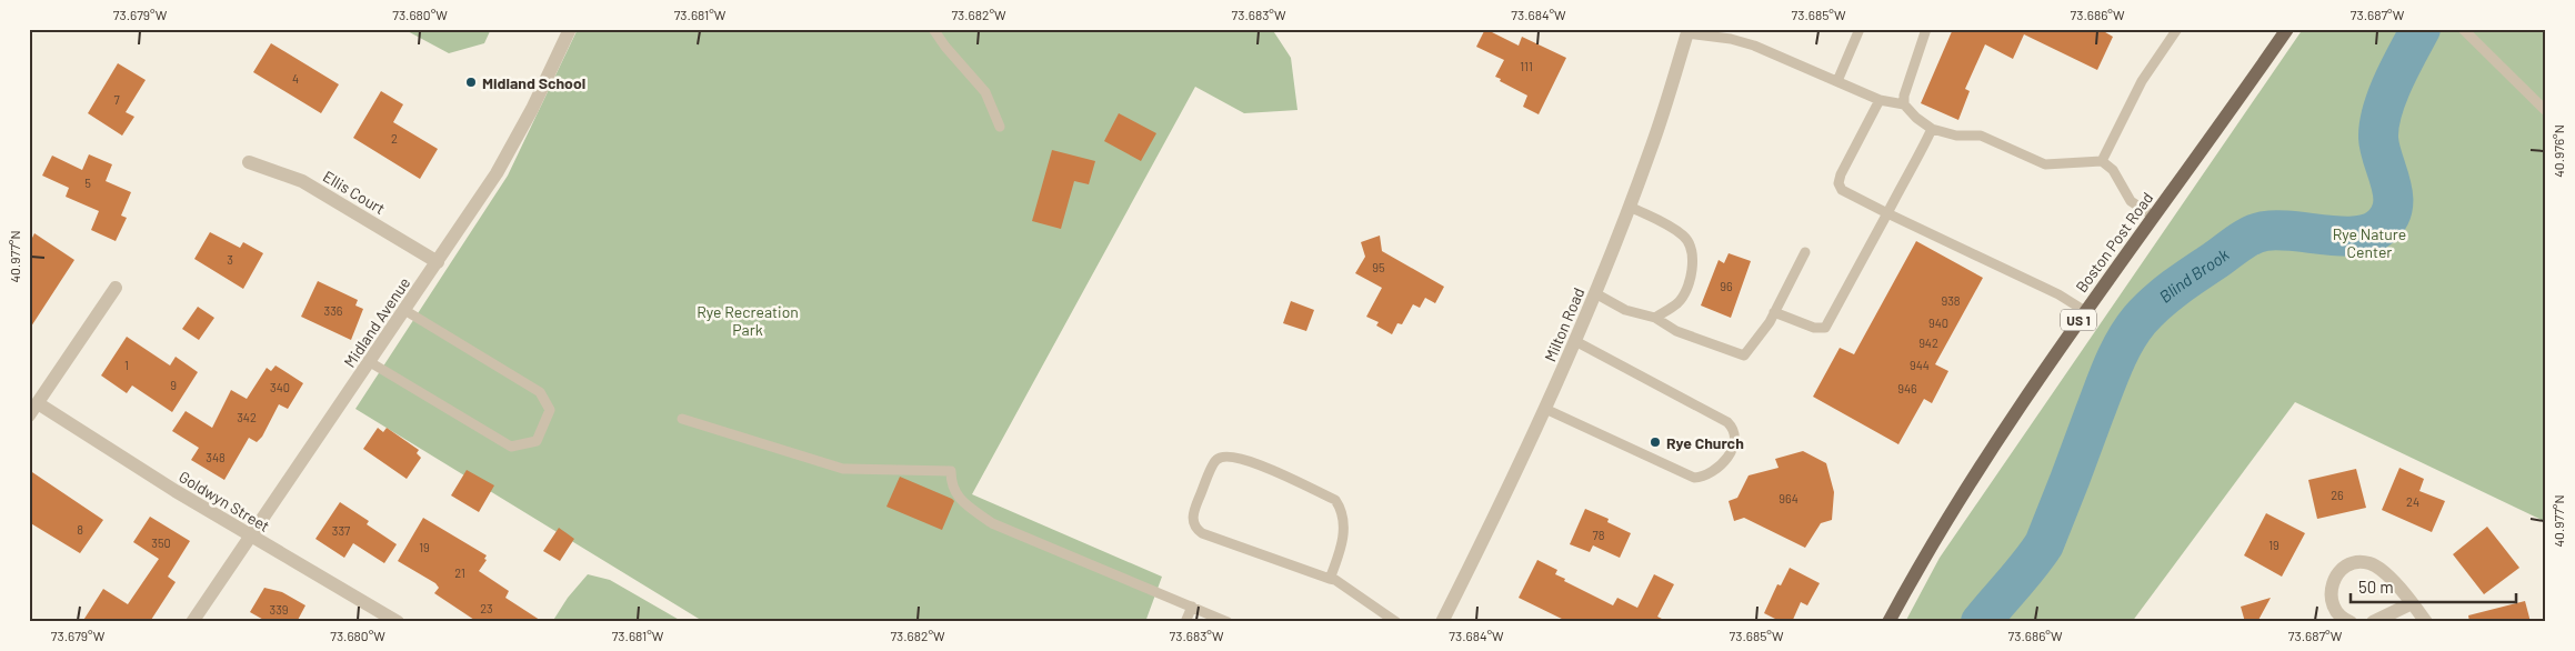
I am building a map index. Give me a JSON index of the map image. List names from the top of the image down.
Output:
{
  "streets": {
    "main road": ["Boston Post Road", "US 1"],
    "street": [
      "Ellis Court",
      "Midland Avenue",
      "Milton Road",
      "Goldwyn Street"
    ]
  },
  "crossings": [
    ["Ellis Court", "Midland Avenue"],
    ["Midland Avenue", "Goldwyn Street"]
  ],
  "water": ["Blind Brook"],
  "parks": ["Rye Nature Center", "Rye Recreation Park"],
  "places": ["Midland School", "Rye Church"],
  "house_numbers": [
    "111",
    "4",
    "7",
    "2",
    "5",
    "3",
    "95",
    "96",
    "938",
    "336",
    "940",
    "942",
    "1",
    "944",
    "9",
    "340",
    "946",
    "342",
    "348",
    "26",
    "964",
    "24",
    "8",
    "337",
    "78",
    "350",
    "19",
    "19",
    "21",
    "23",
    "339"
  ],
  "scale_bar": "50 m",
  "coordinates": [
    "73.679°W",
    "73.680°W",
    "73.681°W",
    "73.682°W",
    "73.683°W",
    "73.684°W",
    "73.685°W",
    "73.686°W",
    "73.687°W",
    "40.976°N",
    "40.977°N"
  ]
}
